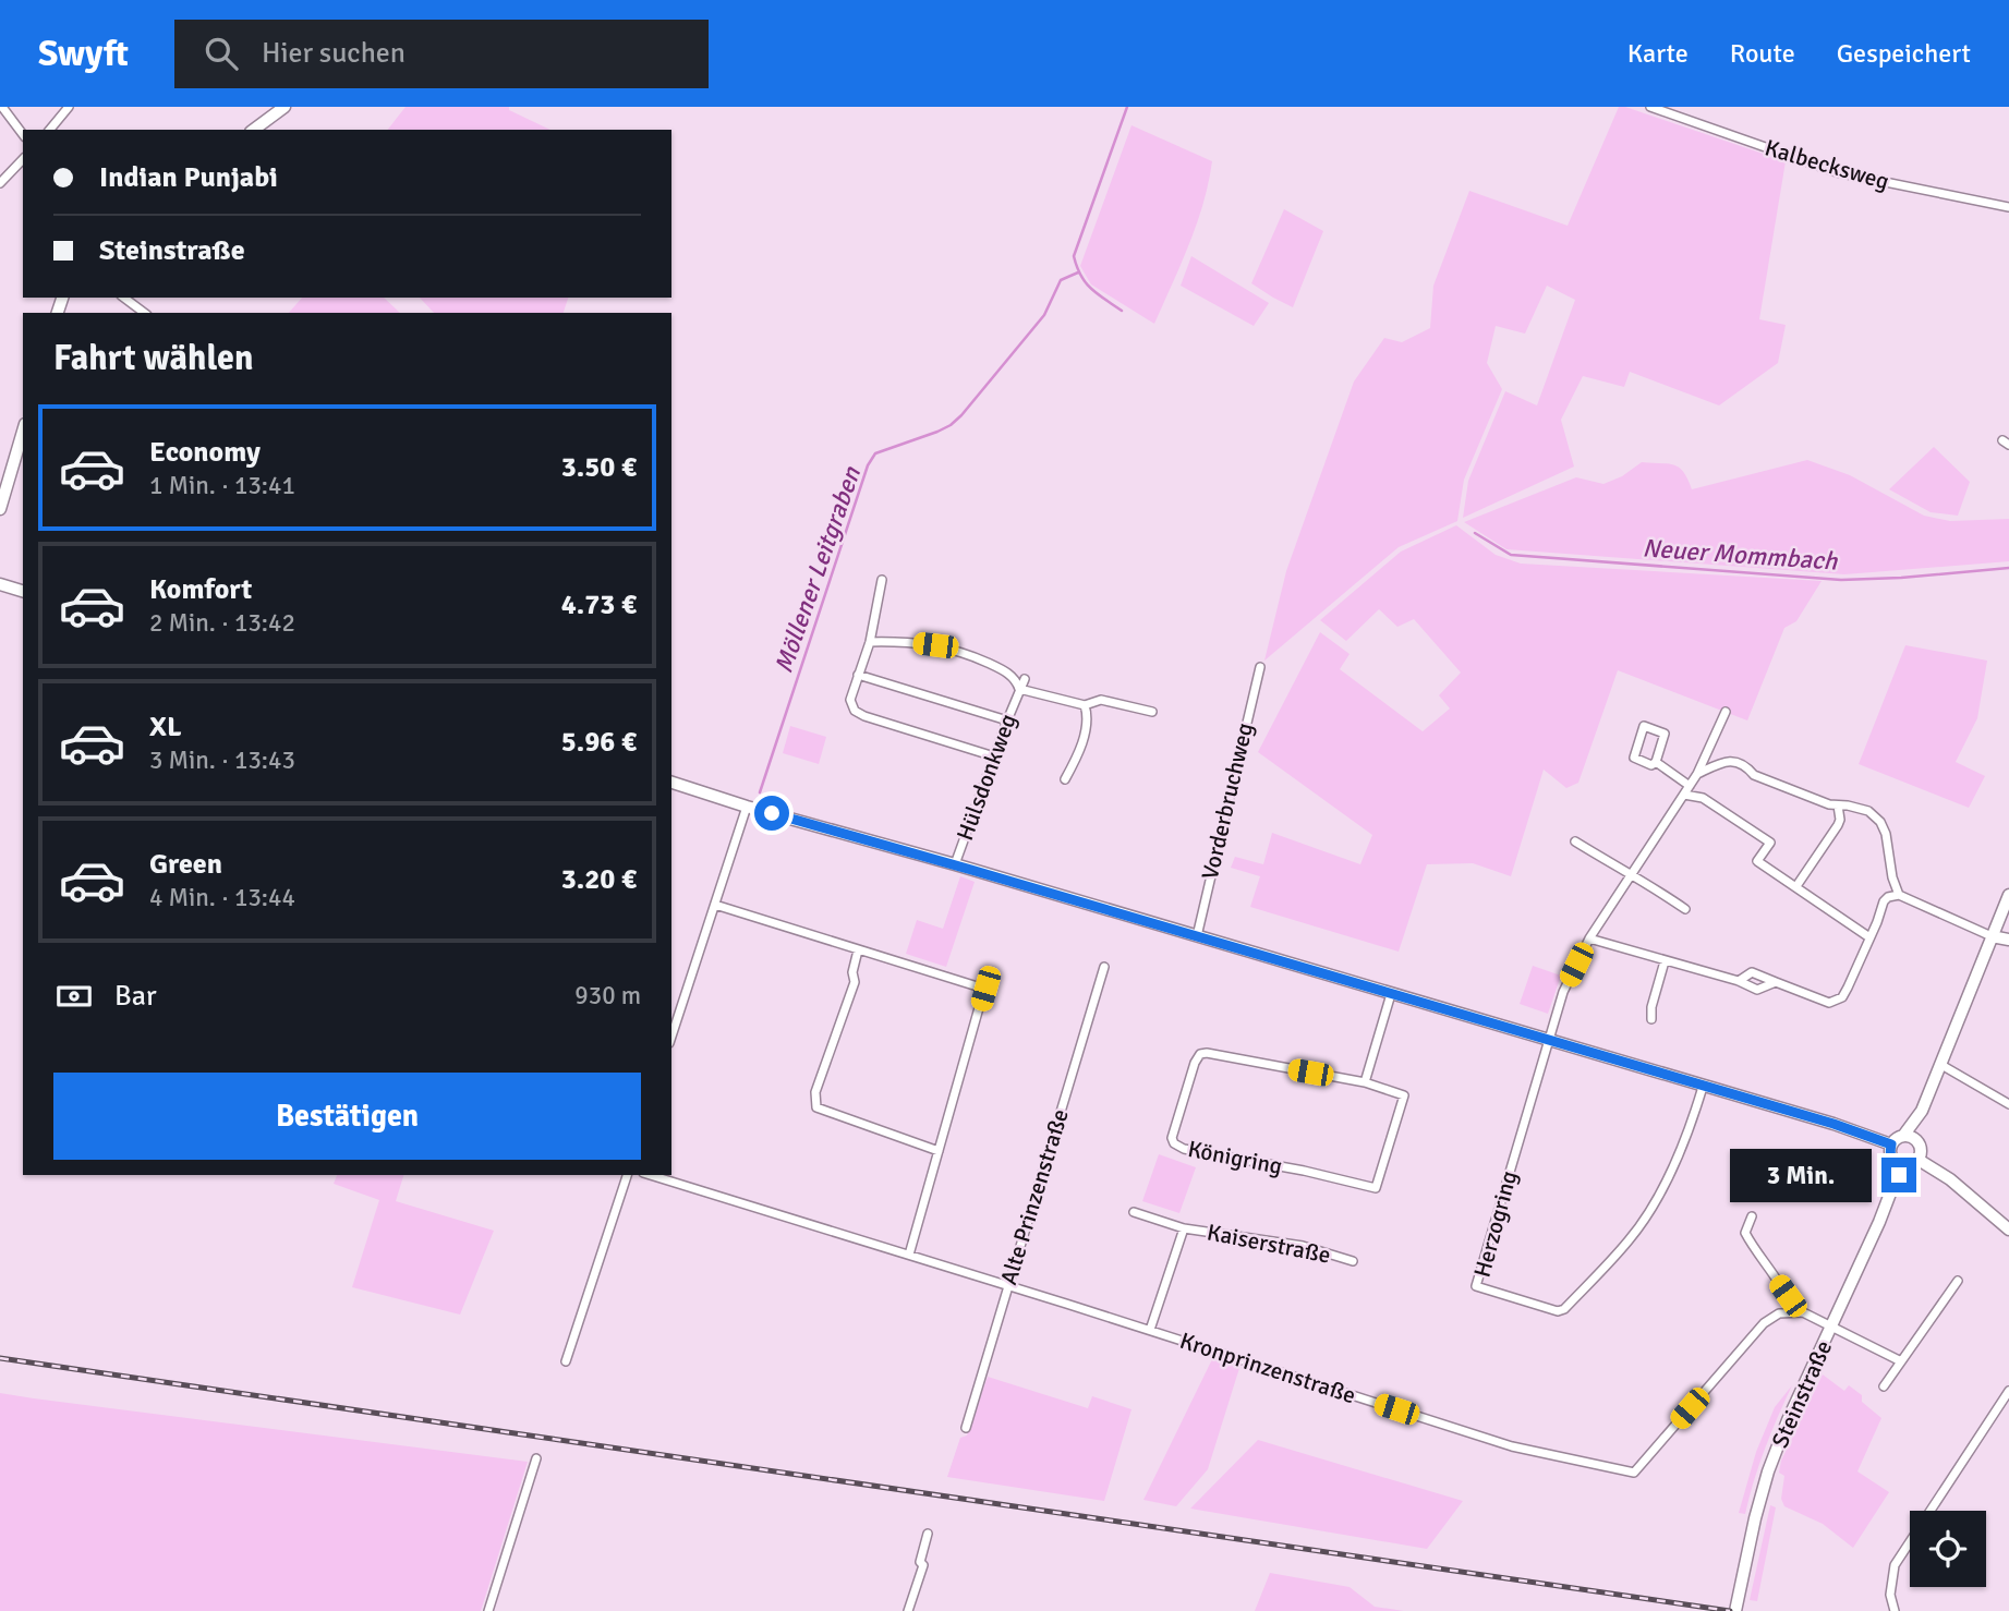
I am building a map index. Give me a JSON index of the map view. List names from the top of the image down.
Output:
{
  "streets": {
    "main road": ["Steinstraße"],
    "street": [
      "Kalbecksweg",
      "Hülsdonkweg",
      "Vorderbruchweg",
      "Königring",
      "Alte Prinzenstraße",
      "Herzogring",
      "Kaiserstraße",
      "Kronprinzenstraße"
    ]
  },
  "crossings": [
    ["Alte Prinzenstraße", "Kronprinzenstraße"],
    ["Kaiserstraße", "Kronprinzenstraße"]
  ],
  "water": ["Neuer Mommbach", "Möllener Leitgraben"],
  "page": {
    "header": "Swyft",
    "search": "Hier suchen",
    "nav": ["Karte", "Route", "Gespeichert"],
    "banner": ["Indian Punjabi", "Steinstraße"],
    "heading": "Fahrt wählen",
    "list": [
      {
        "name": "Economy",
        "note": "1 Min. · 13:41",
        "value": "3.50 €"
      },
      {
        "name": "Komfort",
        "note": "2 Min. · 13:42",
        "value": "4.73 €"
      },
      {
        "name": "XL",
        "note": "3 Min. · 13:43",
        "value": "5.96 €"
      },
      {
        "name": "Green",
        "note": "4 Min. · 13:44",
        "value": "3.20 €"
      }
    ],
    "pay": ["Bar", "930 m"],
    "buttons": "Bestätigen",
    "bubble": "3 Min."
  }
}
